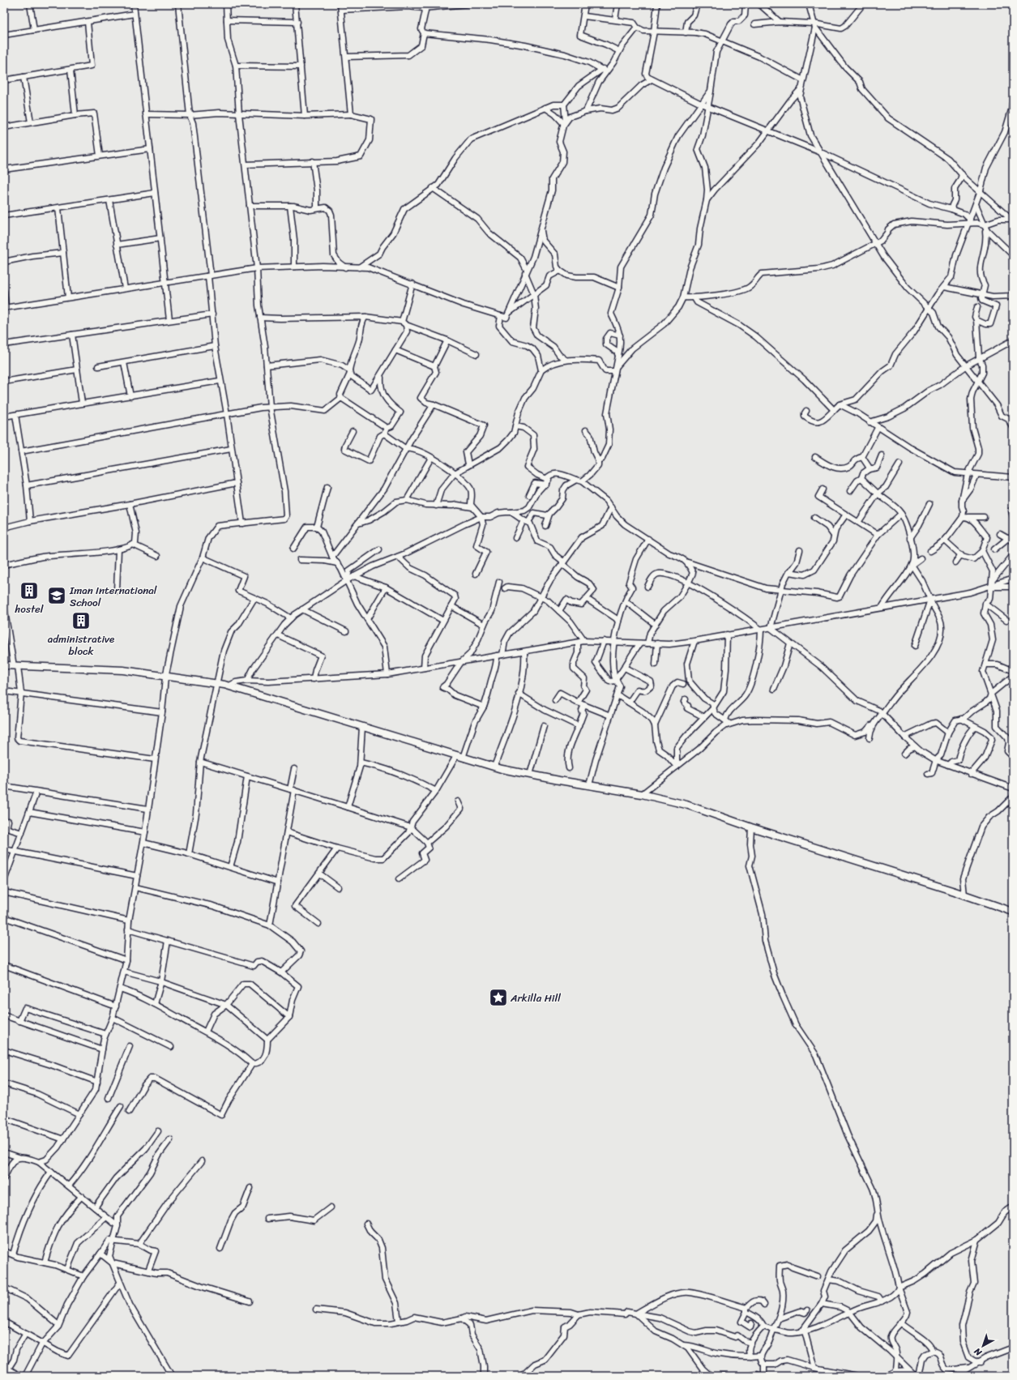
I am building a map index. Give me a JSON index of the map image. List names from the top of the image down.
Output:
{
  "places": {
    "building": ["hostel", "administrative block"],
    "school or university": ["Iman International School"],
    "place": ["Arkilla Hill"]
  },
  "north": "bottom left"
}
